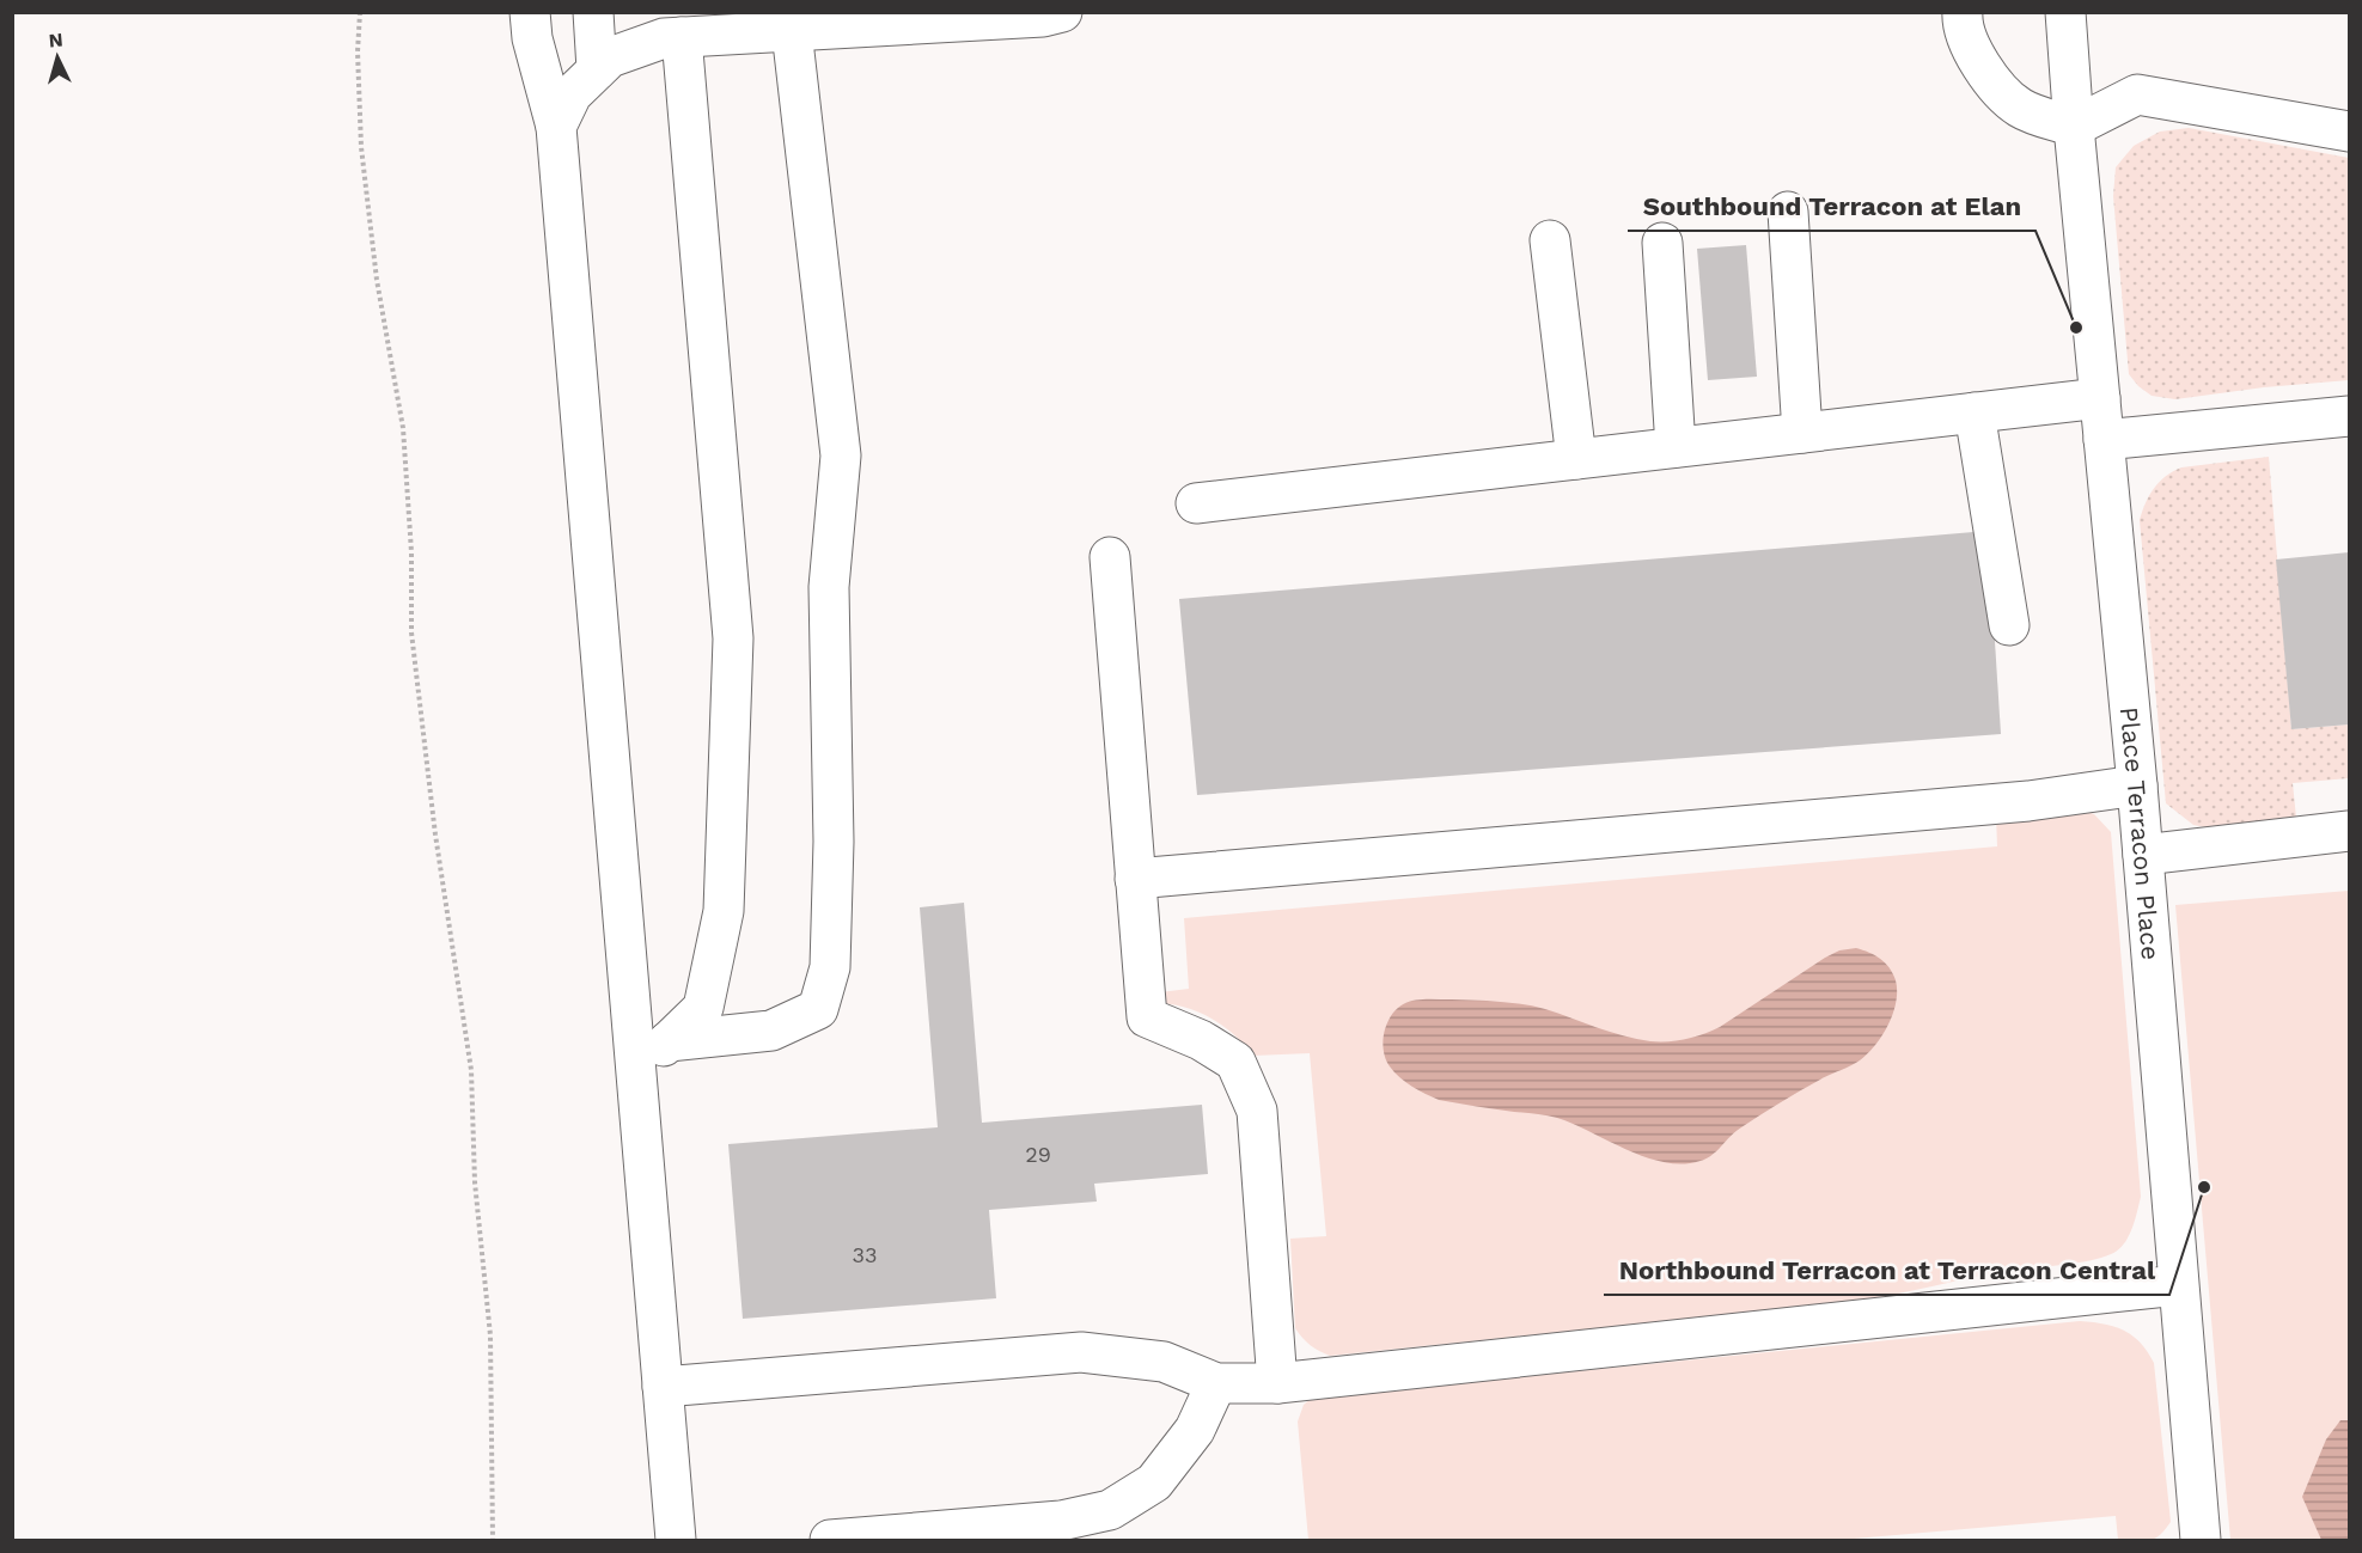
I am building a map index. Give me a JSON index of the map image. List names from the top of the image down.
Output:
{
  "streets": {
    "street": ["Place Terracon Place"]
  },
  "places": ["Southbound Terracon at Elan", "Northbound Terracon at Terracon Central"],
  "house_numbers": ["29", "33"],
  "north": "top"
}
